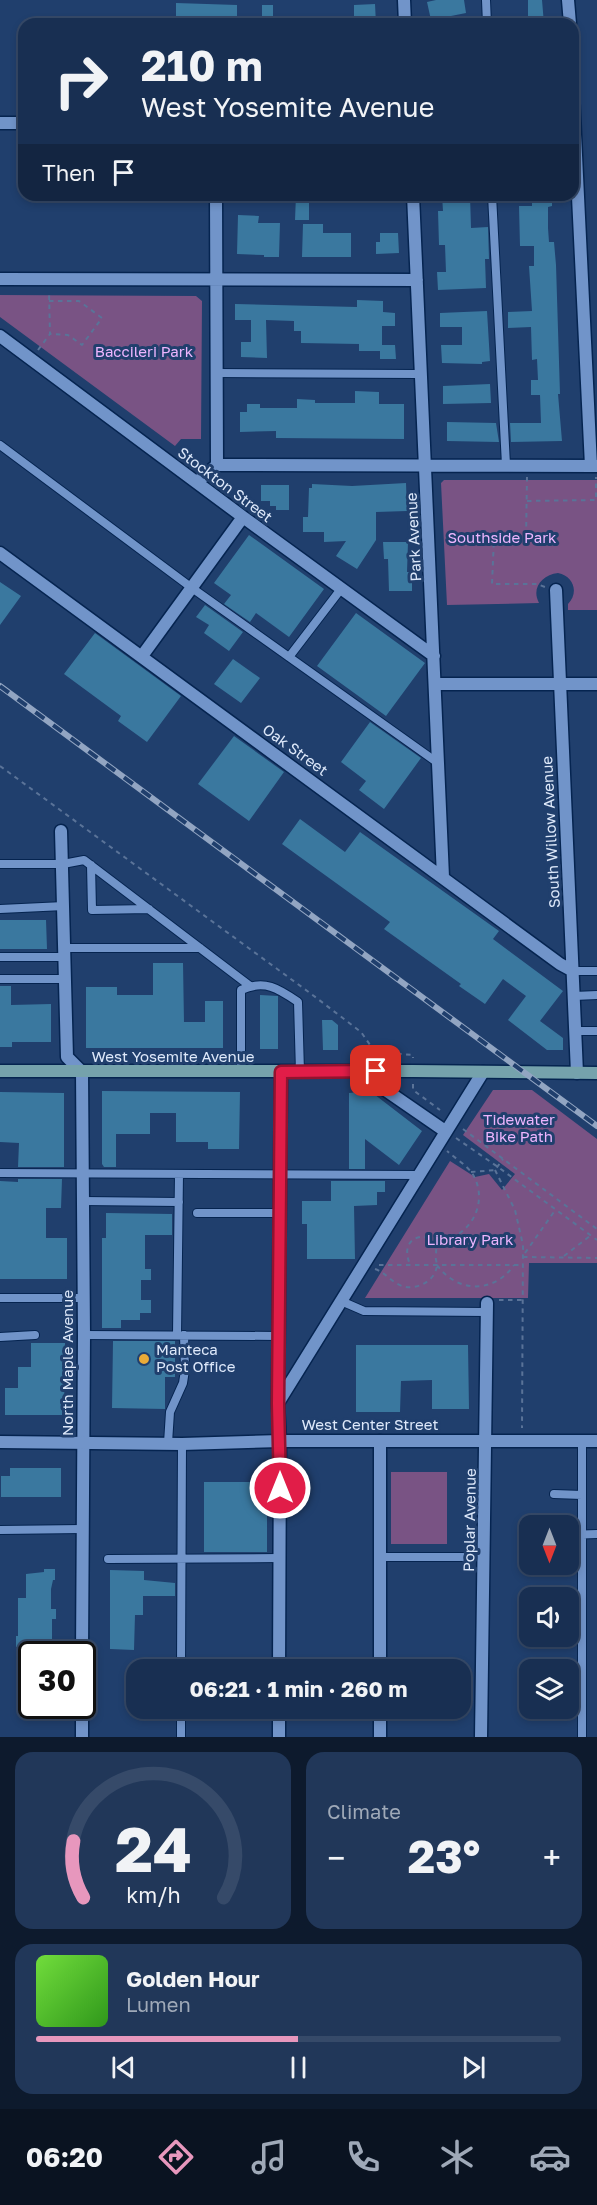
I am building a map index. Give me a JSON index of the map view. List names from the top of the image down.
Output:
{
  "streets": {
    "main road": ["West Yosemite Avenue"],
    "street": [
      "Stockton Street",
      "Park Avenue",
      "Oak Street",
      "South Willow Avenue",
      "North Maple Avenue",
      "West Center Street",
      "Poplar Avenue"
    ]
  },
  "crossings": [
    ["Stockton Street", "Park Avenue"],
    ["Park Avenue", "Oak Street"],
    ["Oak Street", "South Willow Avenue"],
    ["South Willow Avenue", "West Yosemite Avenue"],
    ["West Yosemite Avenue", "North Maple Avenue"],
    ["North Maple Avenue", "West Center Street"],
    ["West Center Street", "Poplar Avenue"]
  ],
  "parks": [
    "Baccileri Park",
    "Southside Park",
    "Tidewater Bike Path",
    "Library Park"
  ],
  "places": ["Manteca Post Office"],
  "north": "bottom",
  "page": {
    "turn": ["210 m", "West Yosemite Avenue"],
    "then": "Then",
    "limit": "30",
    "trip": "06:21 · 1 min · 260 m",
    "tile": "Climate",
    "heat": ["−", "23°", "+"],
    "song": ["Golden Hour", "Lumen"],
    "tabs": "06:20",
    "gauge": ["24", "km/h"]
  }
}
